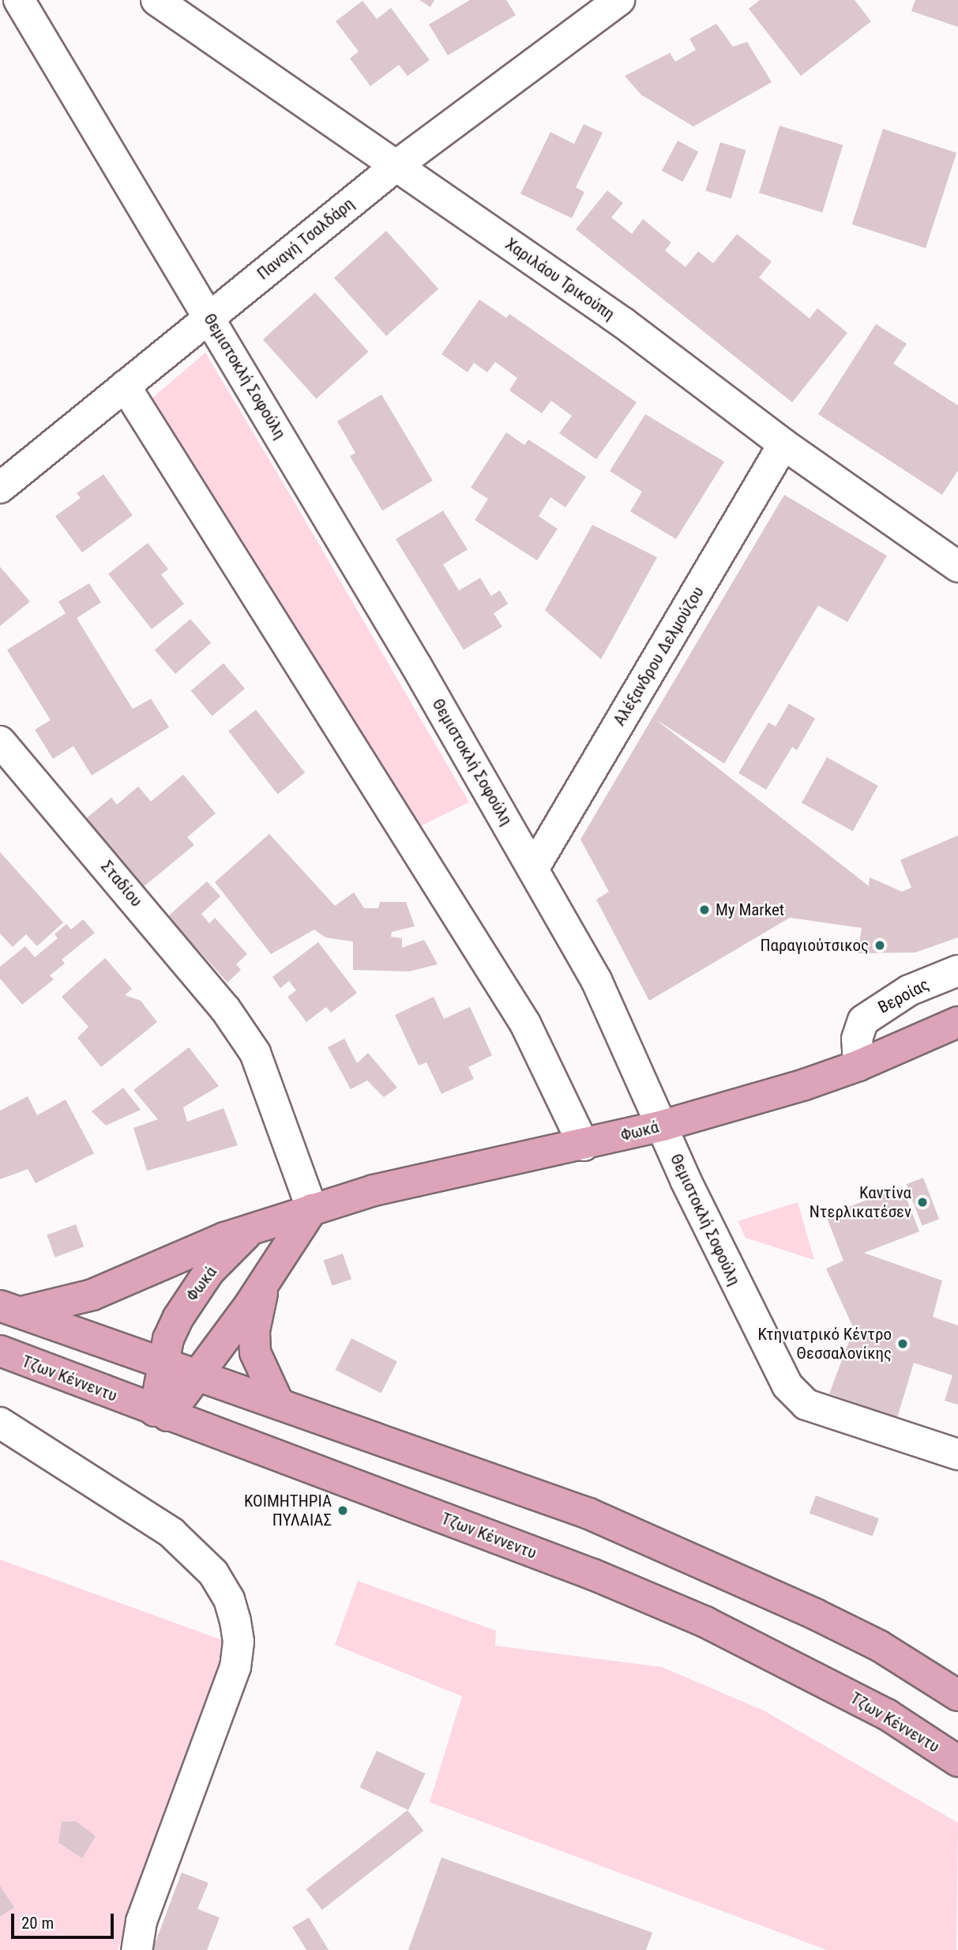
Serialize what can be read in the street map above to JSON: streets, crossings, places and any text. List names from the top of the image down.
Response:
{
  "streets": {
    "main road": ["Φωκά", "Τζων Κέννεντυ"],
    "street": [
      "Παναγή Τσαλδάρη",
      "Χαριλάου Τρικούπη",
      "Θεμιστοκλή Σοφούλη",
      "Αλέξανδρου Δελμούζου",
      "Σταδίου",
      "Βεροίας"
    ]
  },
  "crossings": [
    ["Παναγή Τσαλδάρη", "Χαριλάου Τρικούπη"],
    ["Παναγή Τσαλδάρη", "Θεμιστοκλή Σοφούλη"],
    ["Χαριλάου Τρικούπη", "Αλέξανδρου Δελμούζου"],
    ["Θεμιστοκλή Σοφούλη", "Αλέξανδρου Δελμούζου"],
    ["Θεμιστοκλή Σοφούλη", "Φωκά"],
    ["Σταδίου", "Φωκά"],
    ["Βεροίας", "Φωκά"],
    ["Φωκά", "Τζων Κέννεντυ"]
  ],
  "places": [
    "My Market",
    "Παραγιούτσικος",
    "Καντίνα Ντερλικατέσεν",
    "Κτηνιατρικό Κέντρο Θεσσαλονίκης",
    "ΚΟΙΜΗΤΗΡΙΑ ΠΥΛΑΙΑΣ"
  ],
  "scale_bar": "20 m"
}
